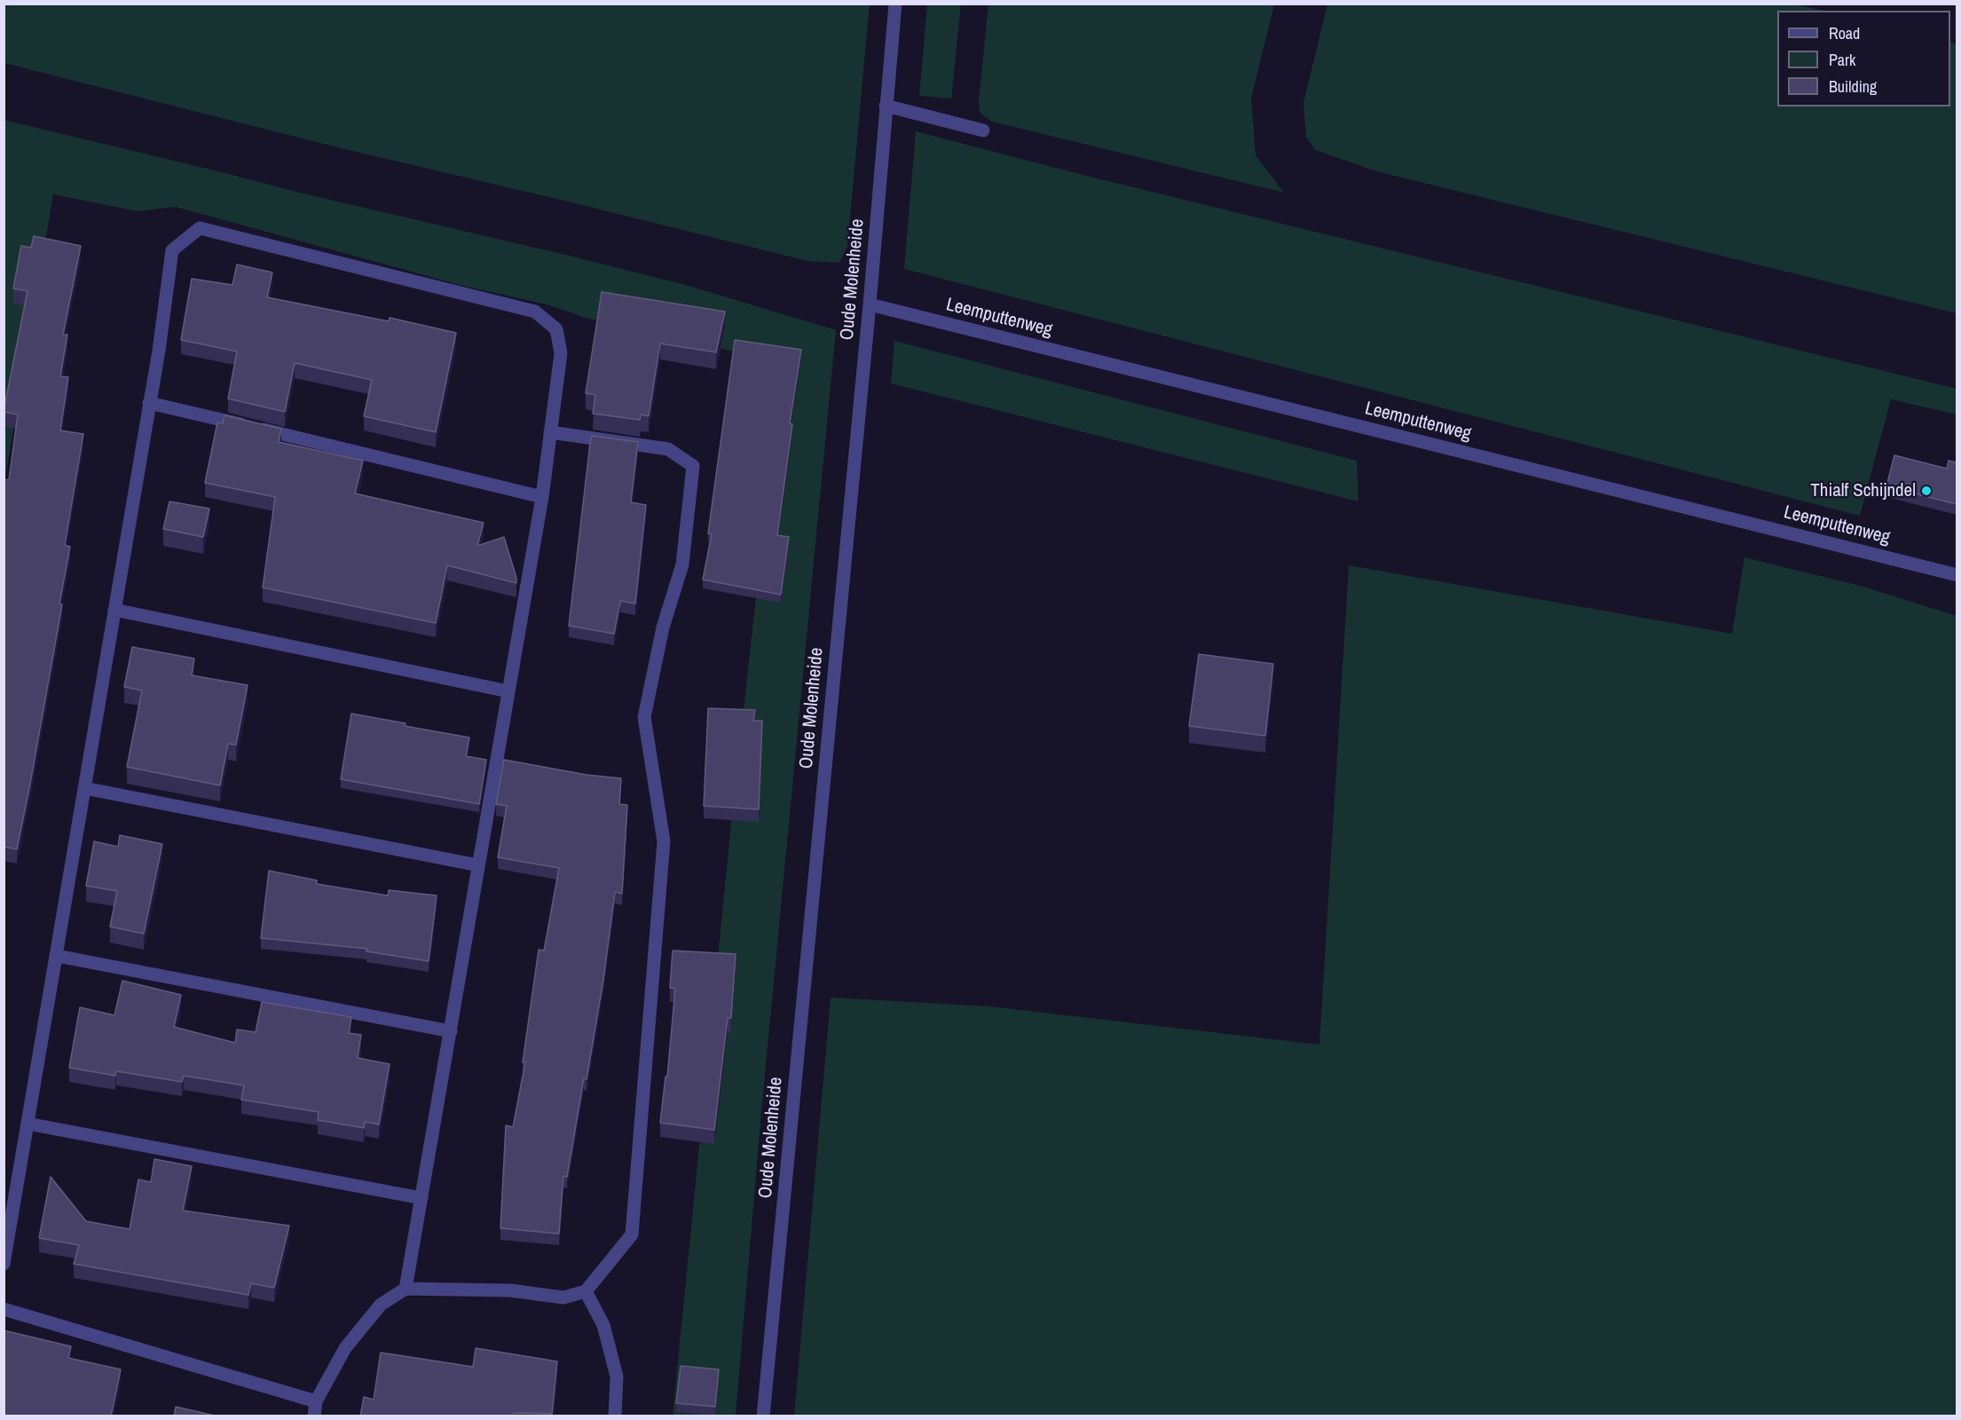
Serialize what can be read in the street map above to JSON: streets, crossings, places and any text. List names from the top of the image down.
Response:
{
  "streets": {
    "street": ["Oude Molenheide", "Leemputtenweg"]
  },
  "crossings": [
    ["Oude Molenheide", "Leemputtenweg"]
  ],
  "places": ["Thialf Schijndel"],
  "legend": ["Road", "Park", "Building"]
}
